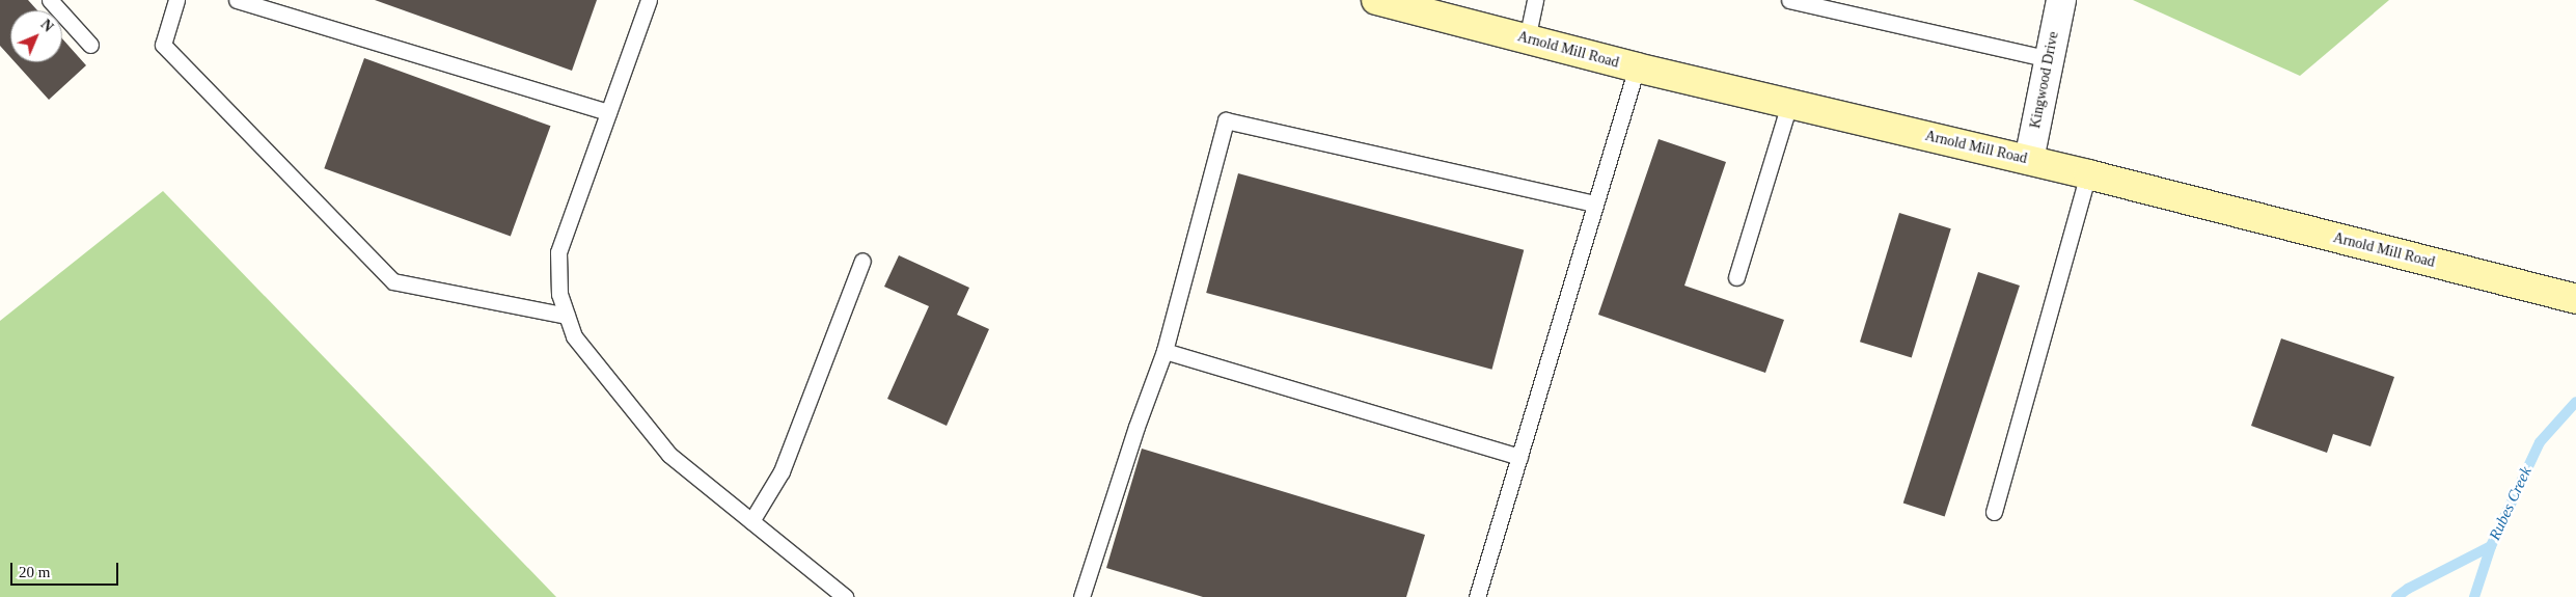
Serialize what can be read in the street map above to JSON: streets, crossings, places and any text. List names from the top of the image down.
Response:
{
  "streets": {
    "main road": ["Arnold Mill Road"],
    "street": ["Kingwood Drive"]
  },
  "crossings": [
    ["Arnold Mill Road", "Kingwood Drive"]
  ],
  "water": ["Rubes Creek"],
  "scale_bar": "20 m",
  "north": "top right"
}
